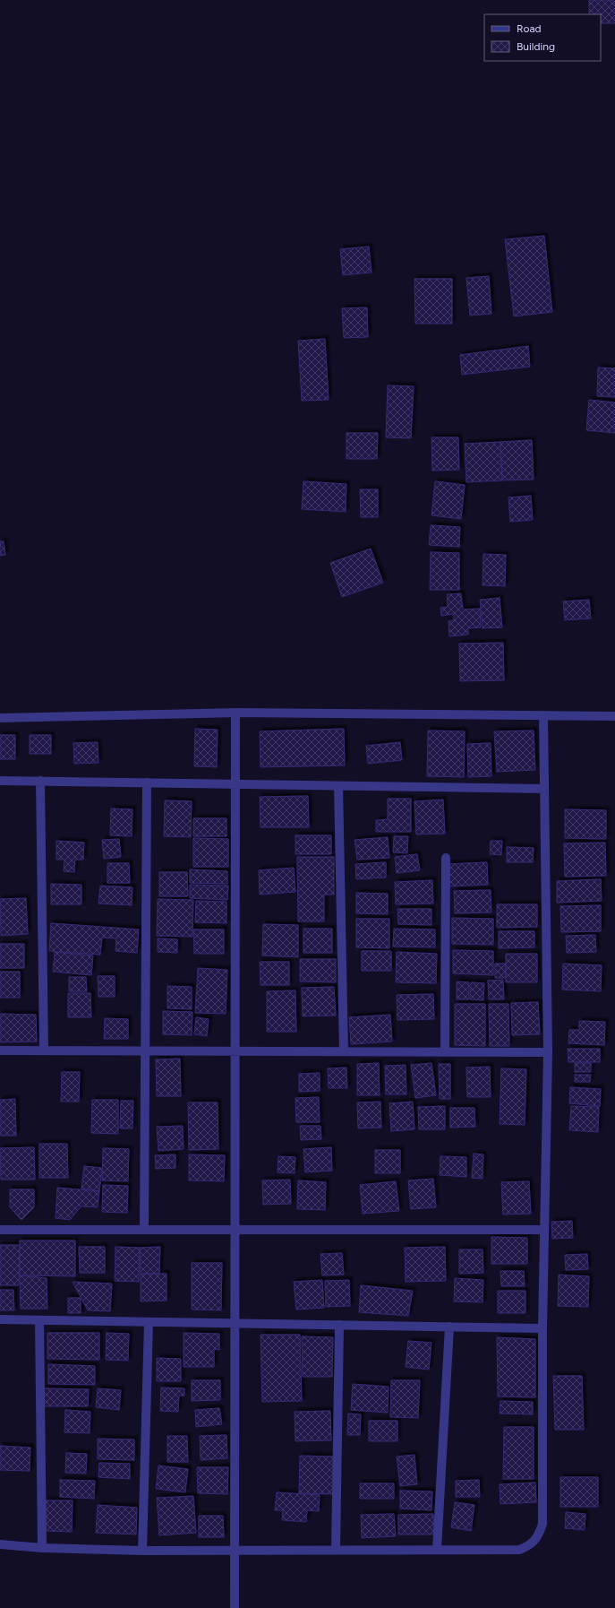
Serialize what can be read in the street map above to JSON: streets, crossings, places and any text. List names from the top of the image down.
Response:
{
  "legend": ["Road", "Building"]
}
